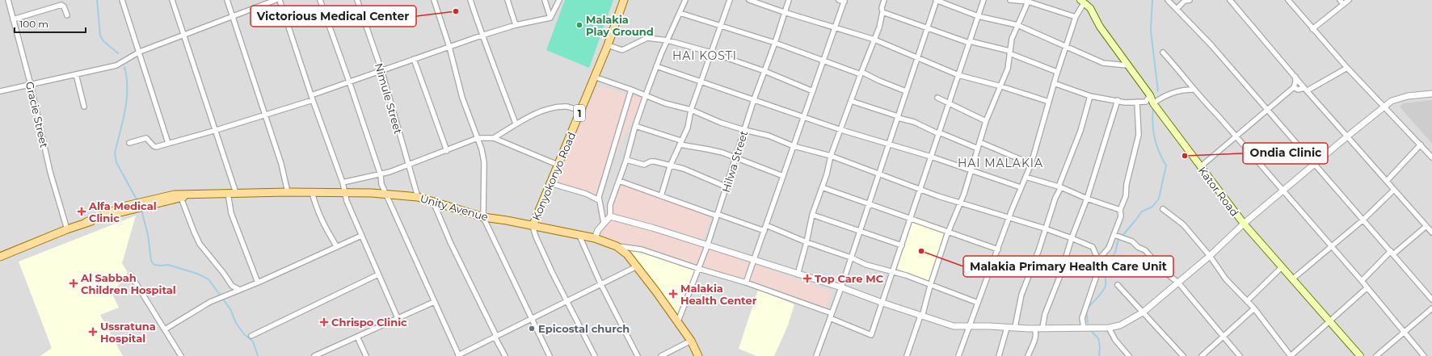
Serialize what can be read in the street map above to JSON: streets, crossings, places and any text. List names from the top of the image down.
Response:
{
  "streets": {
    "main road": [
      "1",
      "Konyokonyo Road",
      "Kator Road",
      "Unity Avenue"
    ],
    "street": ["Nimule Street", "Gracie Street", "Hilwa Street"]
  },
  "crossings": [
    ["Nimule Street", "Unity Avenue"],
    ["Hilwa Street", "Unity Avenue"],
    ["Konyokonyo Road", "Unity Avenue"]
  ],
  "districts": ["HAI KOSTI", "HAI MALAKIA"],
  "places": {
    "other": [
      "Victorious Medical Center",
      "Malakia Play Ground",
      "Ondia Clinic",
      "Malakia Primary Health Care Unit",
      "Epicostal church"
    ],
    "health": [
      "Alfa Medical Clinic",
      "Top Care MC",
      "Al Sabbah Children Hospital",
      "Malakia Health Center",
      "Chrispo Clinic",
      "Ussratuna Hospital"
    ]
  },
  "scale_bar": "100 m"
}
